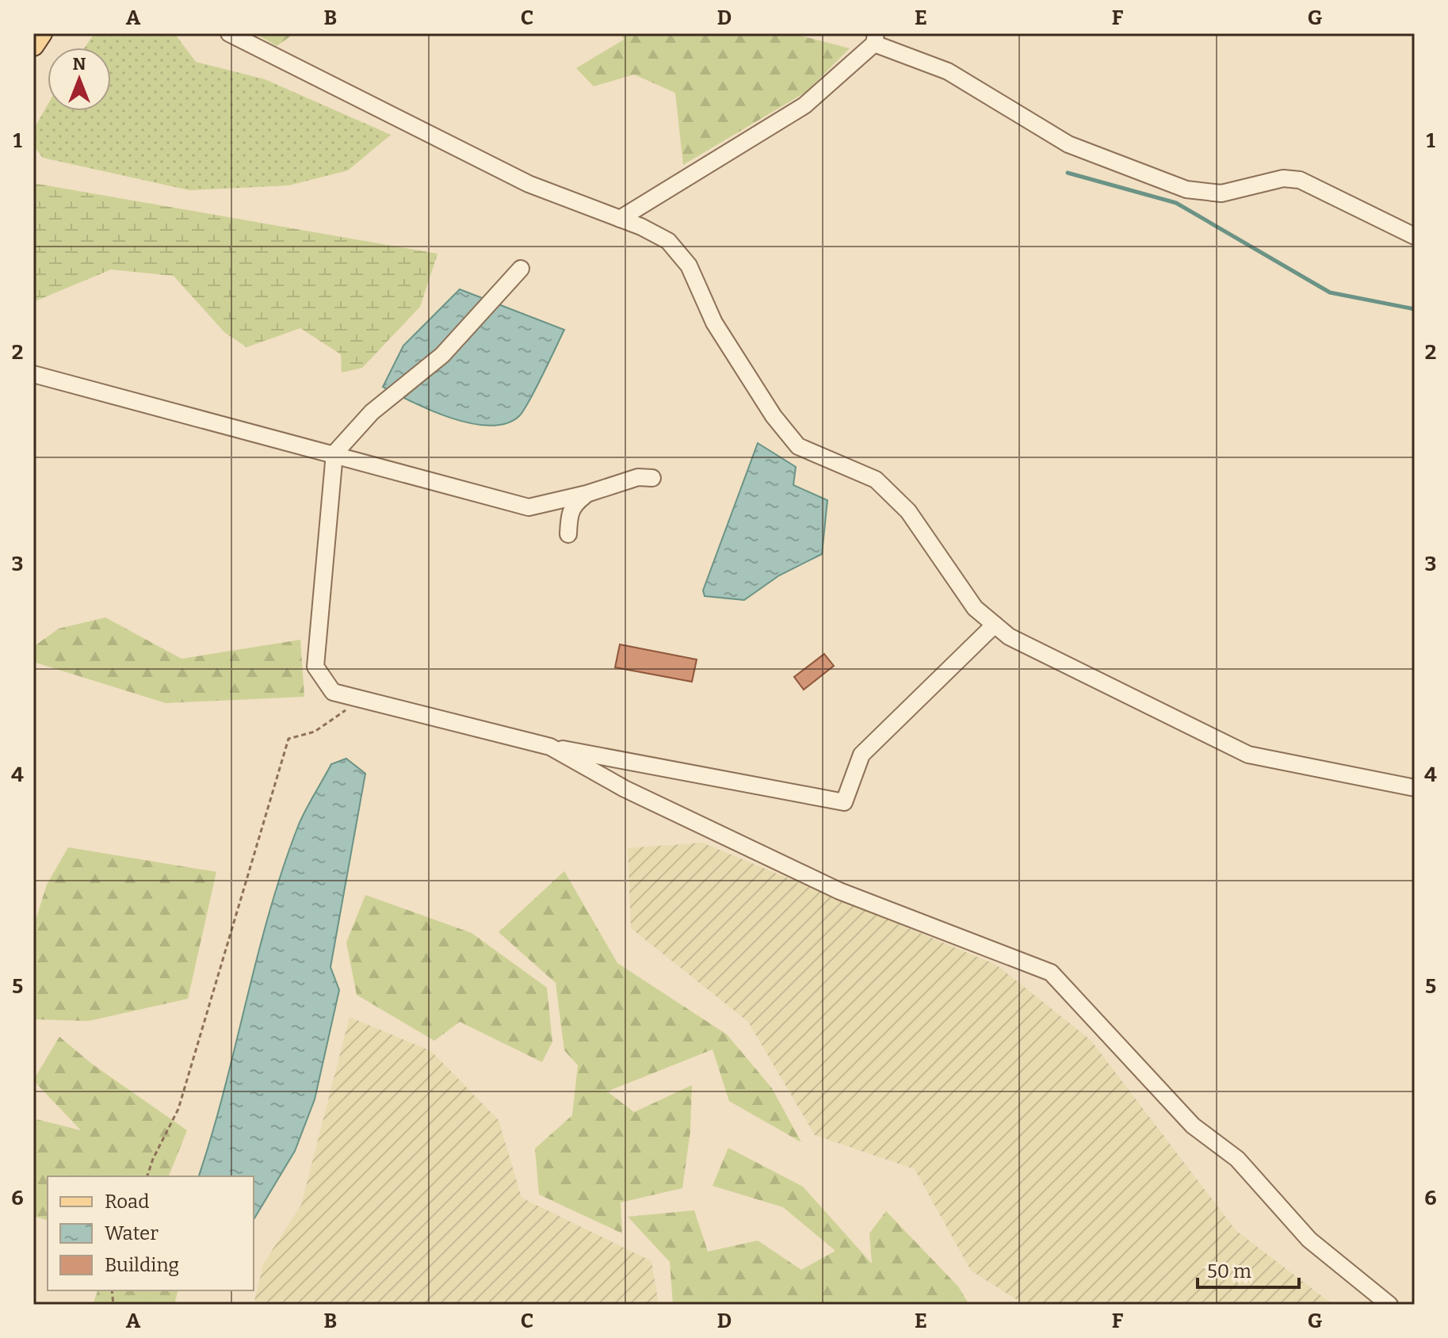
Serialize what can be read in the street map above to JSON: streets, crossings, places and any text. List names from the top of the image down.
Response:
{
  "legend": ["Road", "Water", "Building"],
  "scale_bar": "50 m",
  "north": "top",
  "grid": {
    "columns": [
      "A",
      "B",
      "C",
      "D",
      "E",
      "F",
      "G"
    ],
    "rows": [
      "1",
      "2",
      "3",
      "4",
      "5",
      "6"
    ]
  }
}
